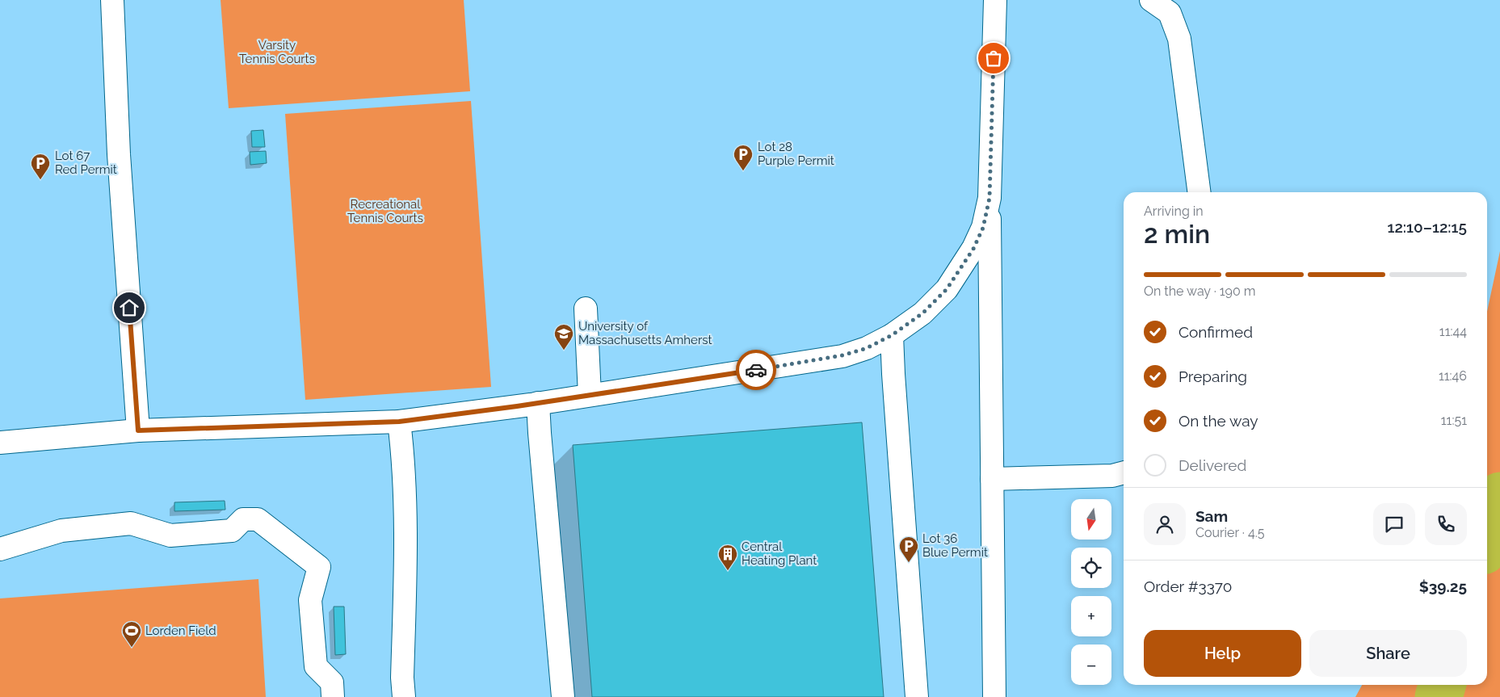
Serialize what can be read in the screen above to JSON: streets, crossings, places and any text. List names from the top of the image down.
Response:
{
  "parks": ["Varsity Tennis Courts", "Recreational Tennis Courts"],
  "places": {
    "parking": ["Lot 28 Purple Permit", "Lot 67 Red Permit", "Lot 36 Blue Permit"],
    "school or university": ["University of Massachusetts Amherst"],
    "building": ["Central Heating Plant"],
    "sports": ["Lorden Field"]
  },
  "north": "bottom",
  "page": {
    "heading": ["2 min", "Arriving in", "12:10–12:15"],
    "panel": [
      "Sam",
      "Courier · 4.5",
      "Order #3370",
      "$39.25"
    ],
    "bar": "On the way · 190 m",
    "list": [
      ["Confirmed", "11:44"],
      ["Preparing", "11:46"],
      ["On the way", "11:51"],
      "Delivered"
    ],
    "map_buttons": ["+", "−"],
    "buttons": ["Help", "Share"]
  }
}
